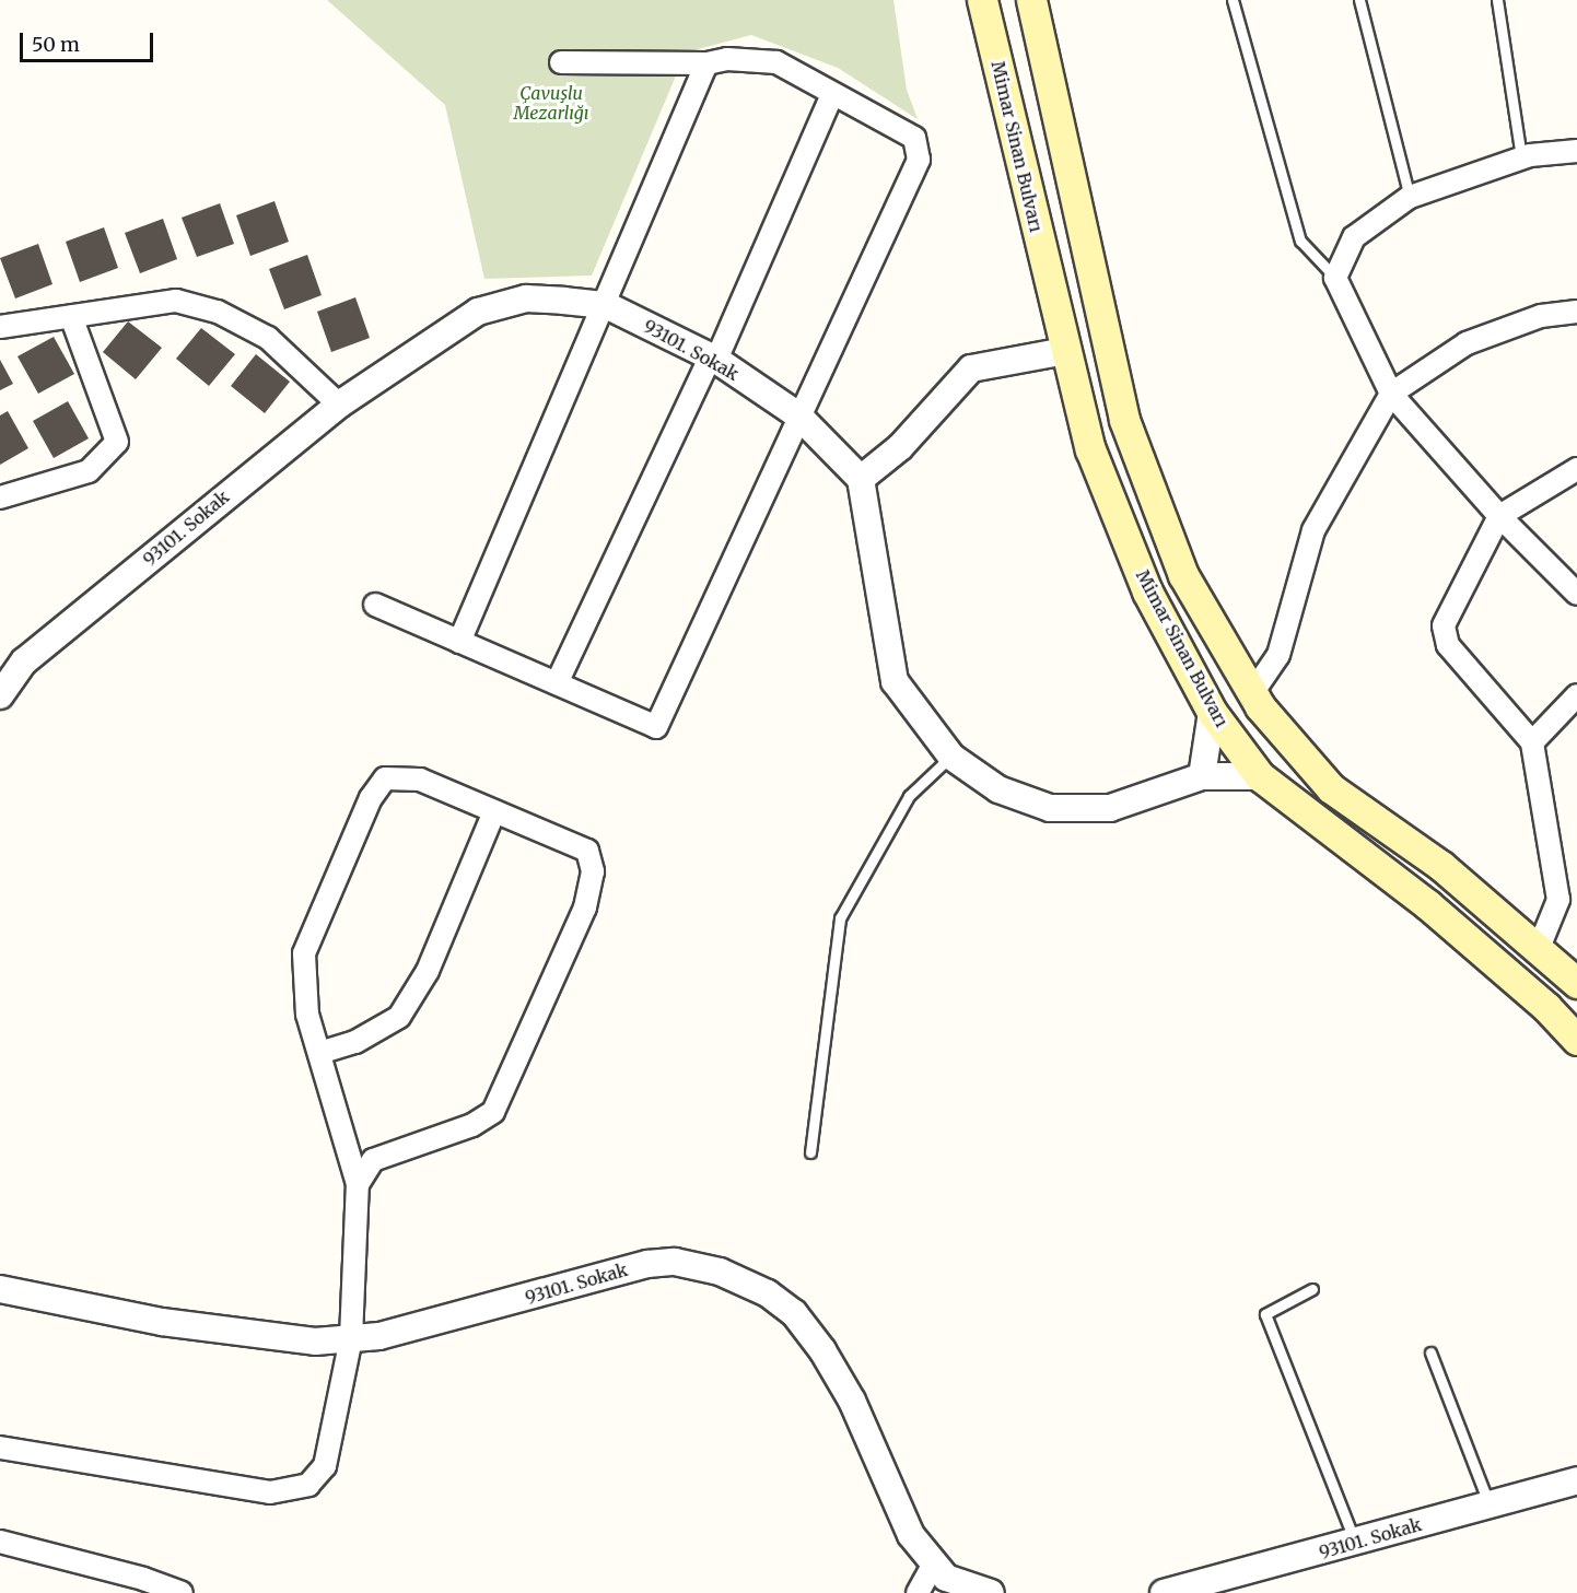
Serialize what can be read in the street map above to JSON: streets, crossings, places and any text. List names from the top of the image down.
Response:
{
  "streets": {
    "main road": ["Mimar Sinan Bulvarı"],
    "street": ["93101. Sokak"]
  },
  "parks": ["Çavuşlu Mezarlığı"],
  "scale_bar": "50 m"
}
